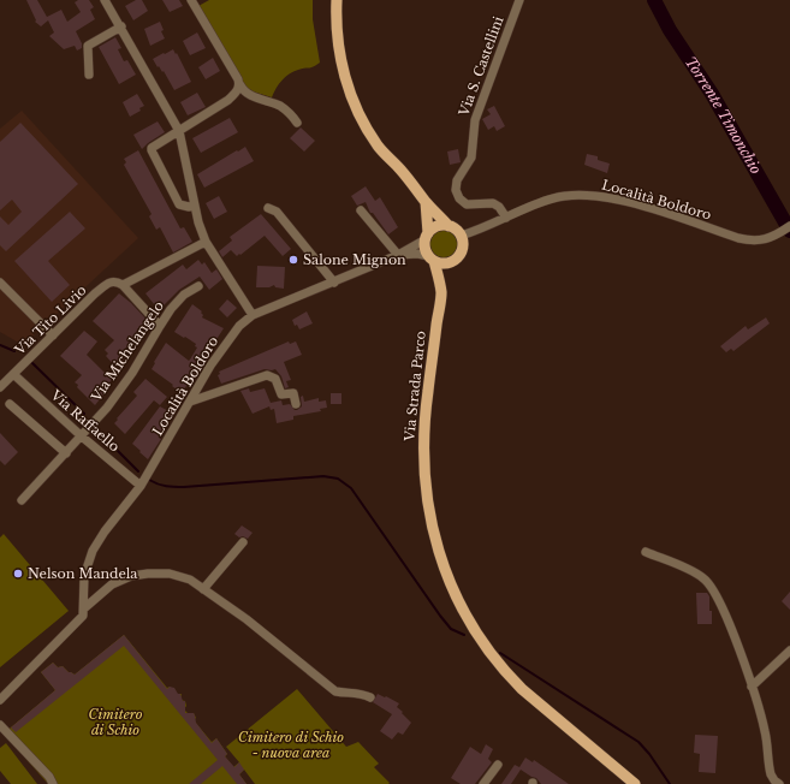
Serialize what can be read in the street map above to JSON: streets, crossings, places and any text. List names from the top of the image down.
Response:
{
  "streets": {
    "main road": ["Via Strada Parco"],
    "street": [
      "Via S. Castellini",
      "Località Boldoro",
      "Via Tito Livio",
      "Via Michelangelo",
      "Via Raffaello"
    ]
  },
  "crossings": [
    ["Via S. Castellini", "Località Boldoro"],
    ["Località Boldoro", "Via Strada Parco"],
    ["Località Boldoro", "Via Raffaello"],
    ["Via Tito Livio", "Via Raffaello"],
    ["Via Michelangelo", "Via Raffaello"]
  ],
  "water": ["Torrente Timonchio"],
  "parks": ["Cimitero di Schio", "Cimitero di Schio - nuova area"],
  "places": ["Salone Mignon", "Nelson Mandela"]
}
